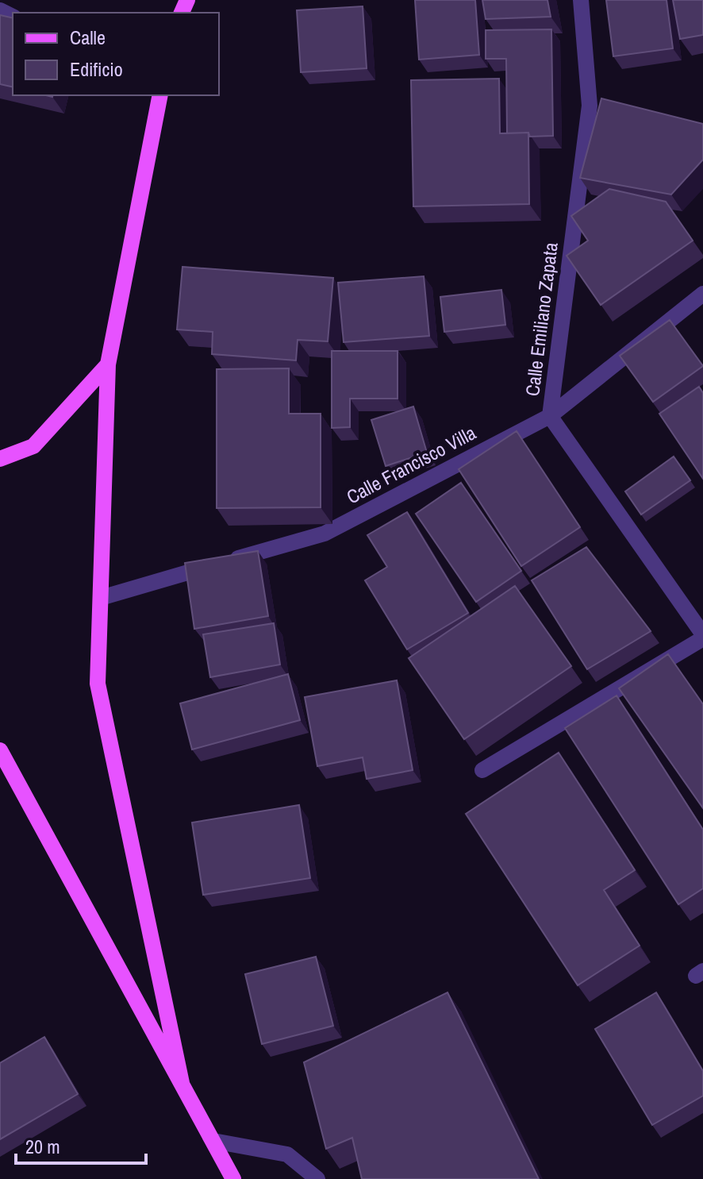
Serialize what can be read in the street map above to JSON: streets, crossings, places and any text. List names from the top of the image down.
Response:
{
  "streets": {
    "street": ["Calle Emiliano Zapata", "Calle Francisco Villa"]
  },
  "crossings": [
    ["Calle Emiliano Zapata", "Calle Francisco Villa"]
  ],
  "legend": ["Calle", "Edificio"],
  "scale_bar": "20 m"
}
